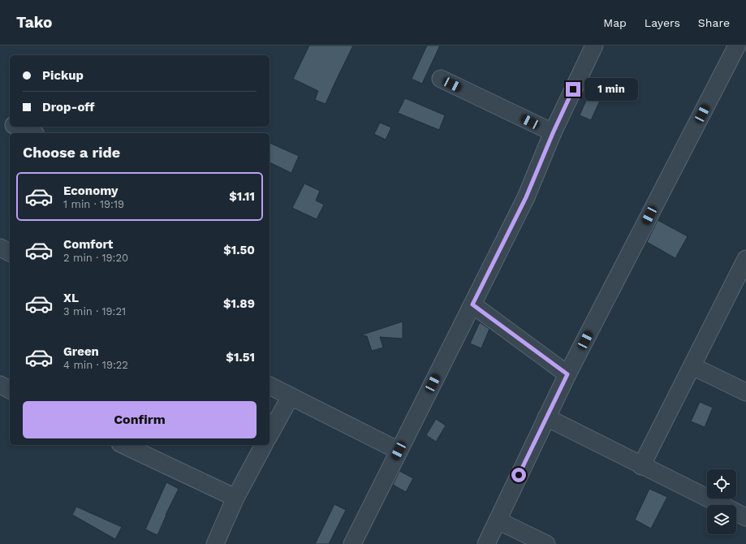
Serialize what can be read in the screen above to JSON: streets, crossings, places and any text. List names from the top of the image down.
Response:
{
  "page": {
    "header": "Tako",
    "nav": ["Map", "Layers", "Share"],
    "banner": ["Pickup", "Drop-off"],
    "bubble": "1 min",
    "heading": "Choose a ride",
    "list": [
      {
        "name": "Economy",
        "note": "1 min · 19:19",
        "value": "$1.11"
      },
      {
        "name": "Comfort",
        "note": "2 min · 19:20",
        "value": "$1.50"
      },
      {
        "name": "XL",
        "note": "3 min · 19:21",
        "value": "$1.89"
      },
      {
        "name": "Green",
        "note": "4 min · 19:22",
        "value": "$1.51"
      }
    ],
    "buttons": "Confirm"
  }
}
